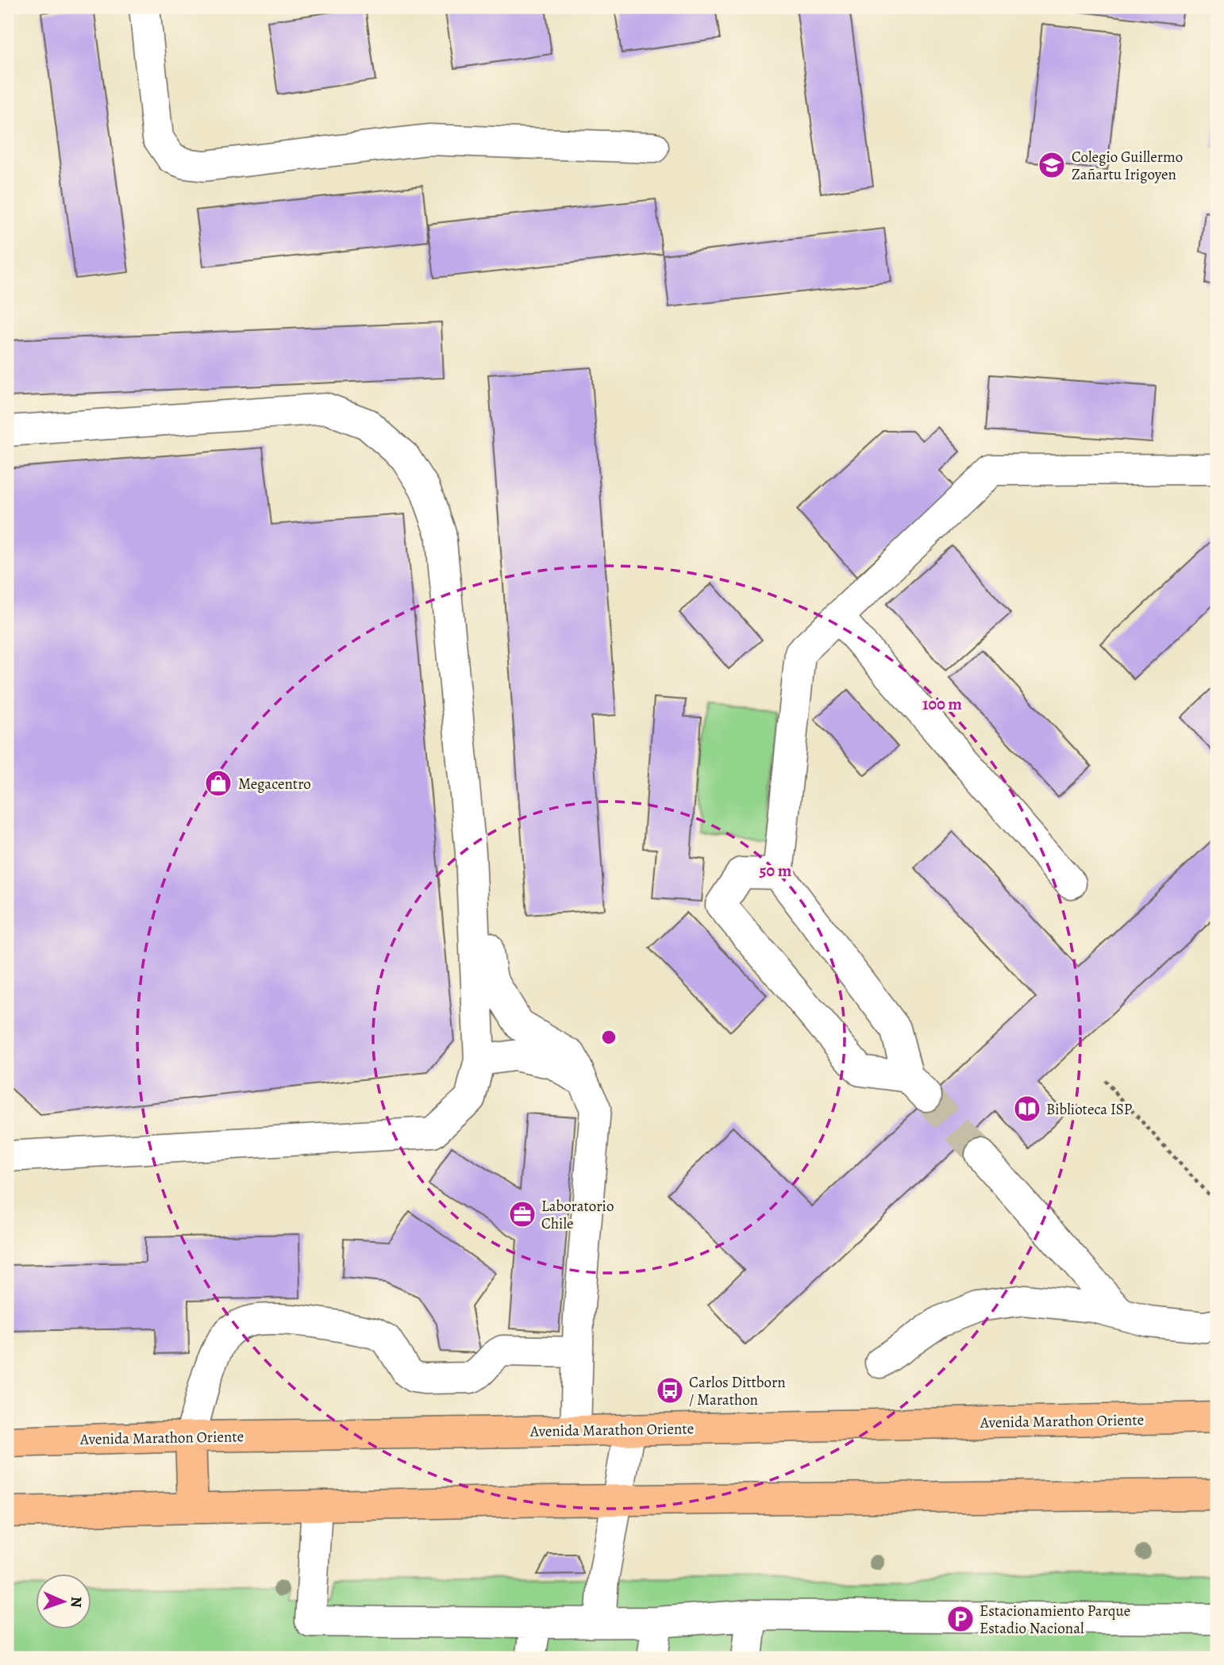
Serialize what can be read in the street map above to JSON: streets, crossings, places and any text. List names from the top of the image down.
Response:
{
  "streets": {
    "main road": ["Avenida Marathon Oriente"]
  },
  "places": {
    "school or university": ["Colegio Guillermo Zañartu Irigoyen"],
    "shop": ["Megacentro"],
    "library": ["Biblioteca ISP"],
    "office": ["Laboratorio Chile"],
    "bus stop": ["Carlos Dittborn / Marathon"],
    "parking": ["Estacionamiento Parque Estadio Nacional"]
  },
  "north": "right",
  "rings": ["100 m", "50 m"]
}
